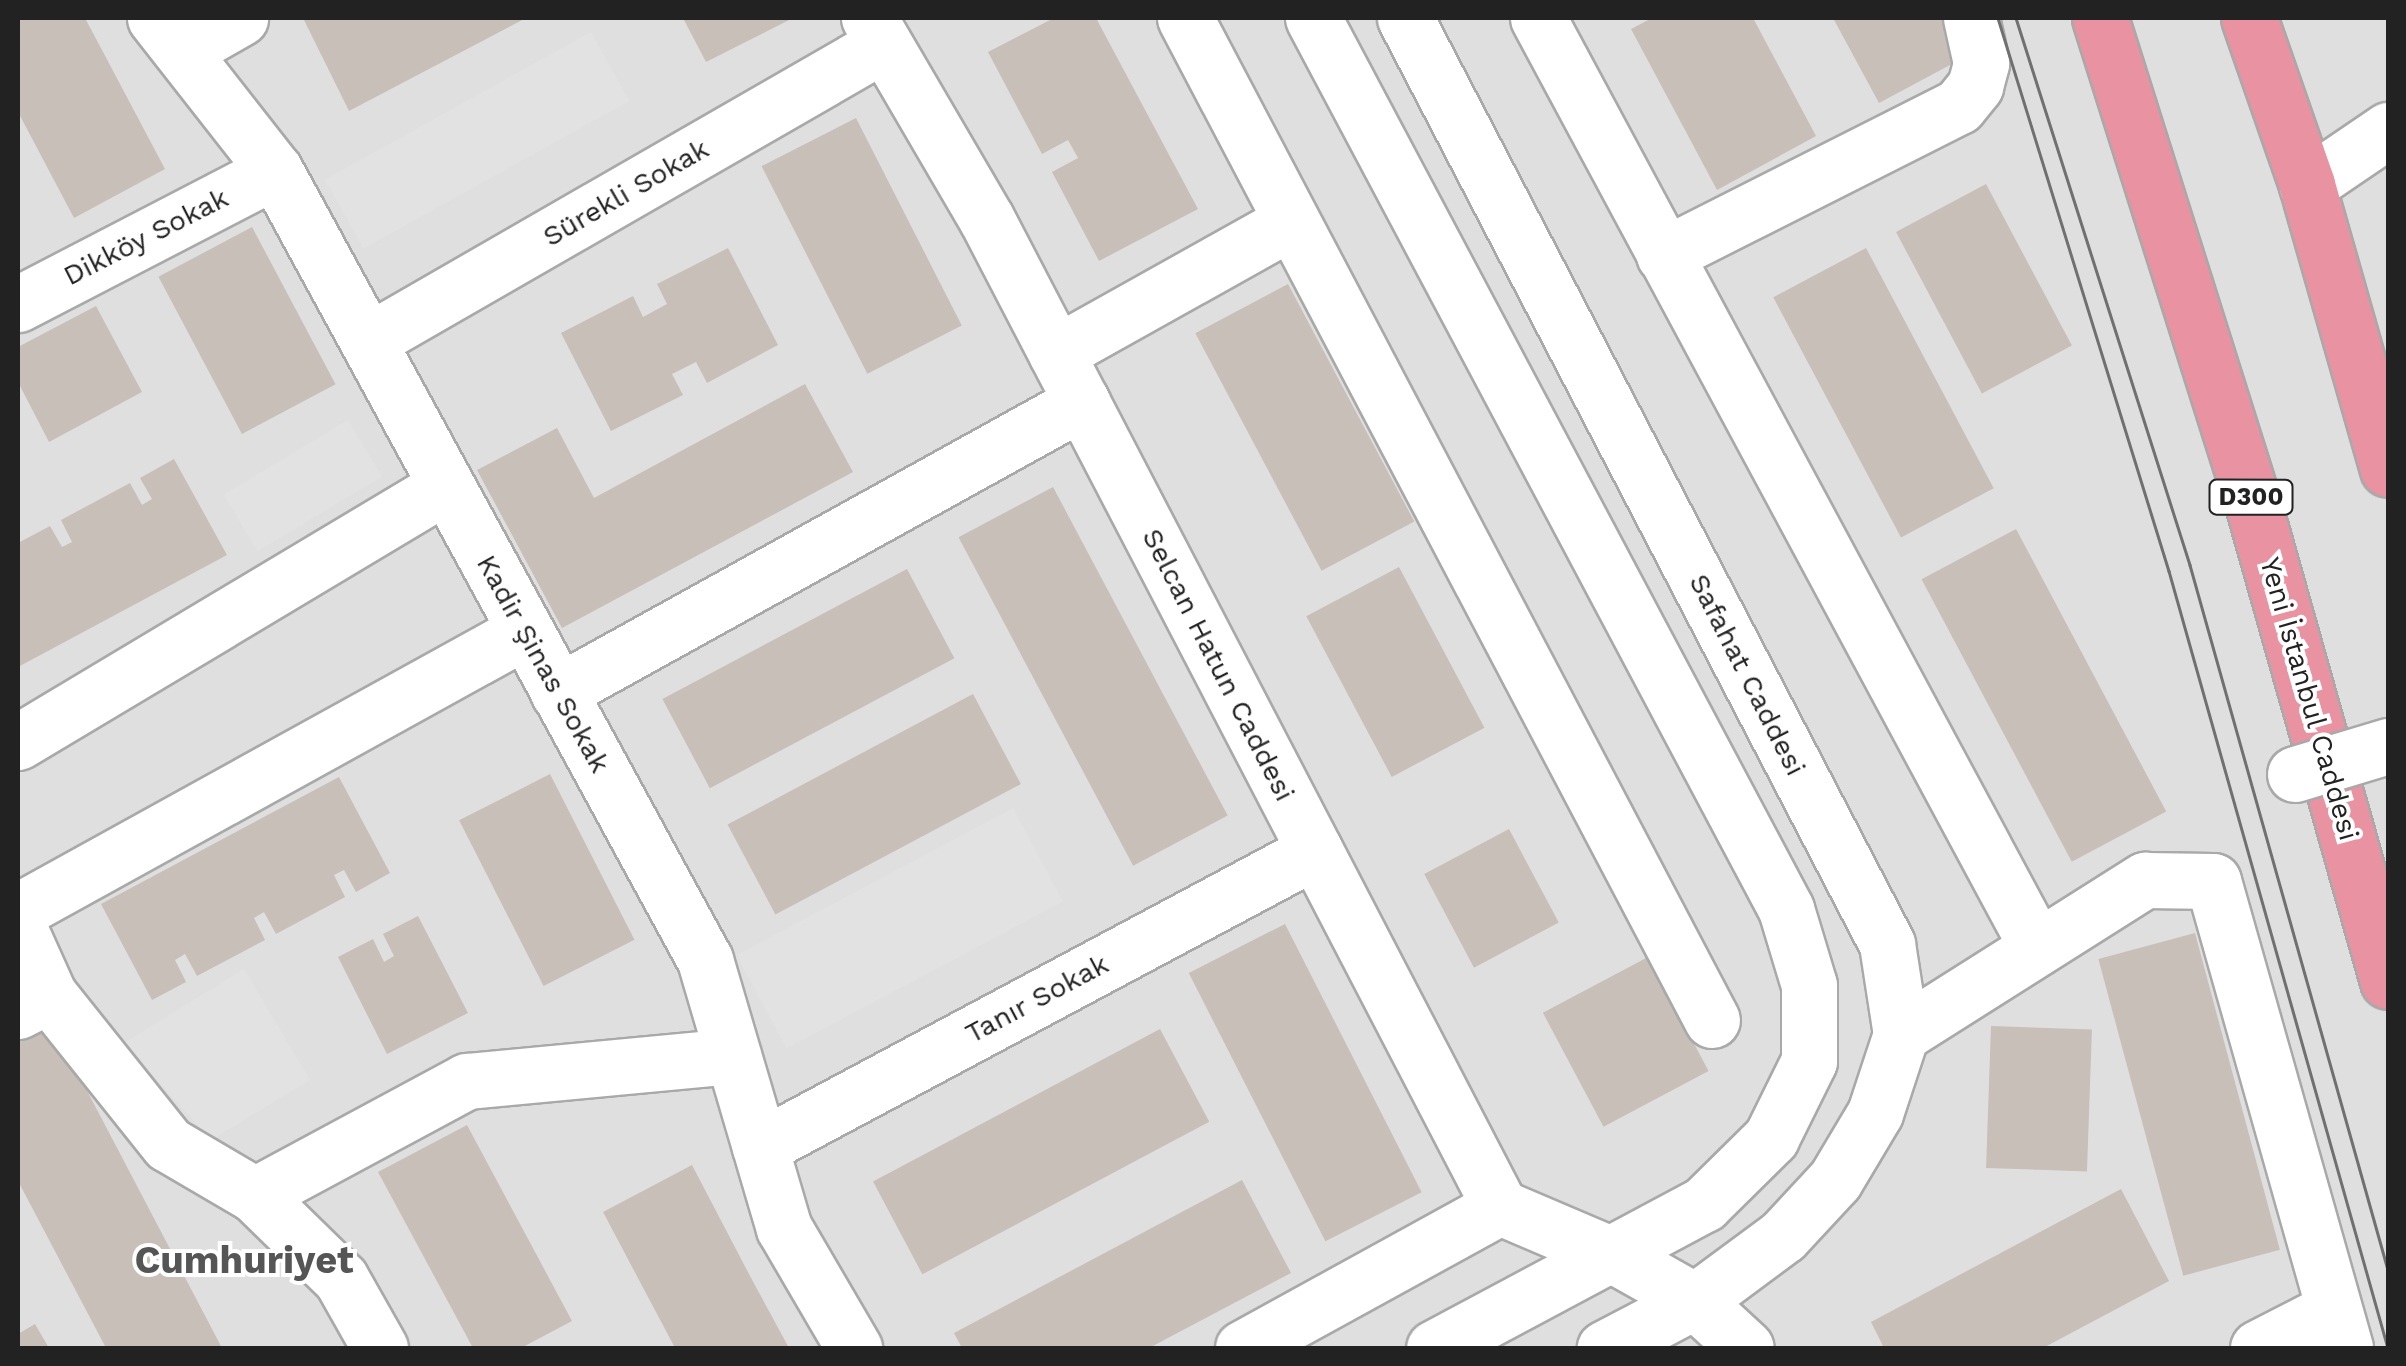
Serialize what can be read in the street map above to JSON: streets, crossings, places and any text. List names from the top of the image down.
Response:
{
  "streets": {
    "highway": ["D300", "Yeni İstanbul Caddesi"],
    "street": [
      "Sürekli Sokak",
      "Dikköy Sokak",
      "Kadir Şinas Sokak",
      "Selcan Hatun Caddesi",
      "Safahat Caddesi",
      "Tanır Sokak"
    ]
  },
  "crossings": [
    ["Sürekli Sokak", "Kadir Şinas Sokak"],
    ["Sürekli Sokak", "Selcan Hatun Caddesi"],
    ["Dikköy Sokak", "Kadir Şinas Sokak"],
    ["Kadir Şinas Sokak", "Tanır Sokak"],
    ["Selcan Hatun Caddesi", "Tanır Sokak"]
  ],
  "districts": ["Cumhuriyet"]
}
